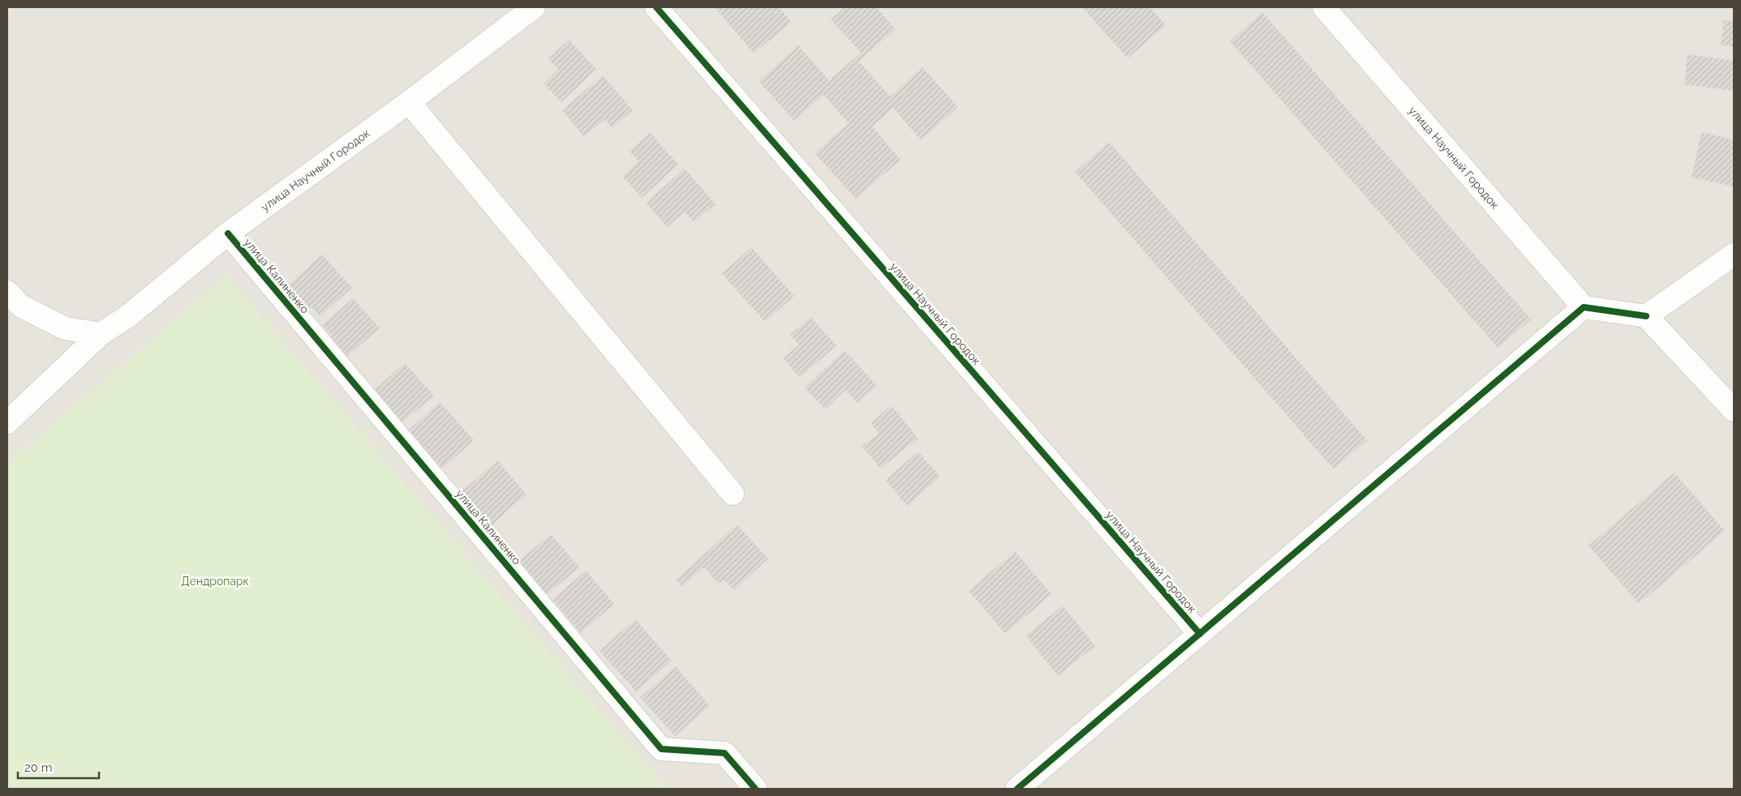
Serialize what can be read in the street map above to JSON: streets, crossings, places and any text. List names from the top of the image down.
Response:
{
  "streets": {
    "street": ["улица Научный Городок", "улица Калиненко"]
  },
  "crossings": [
    ["улица Научный Городок", "улица Калиненко"]
  ],
  "parks": ["Дендропарк"],
  "scale_bar": "20 m"
}
